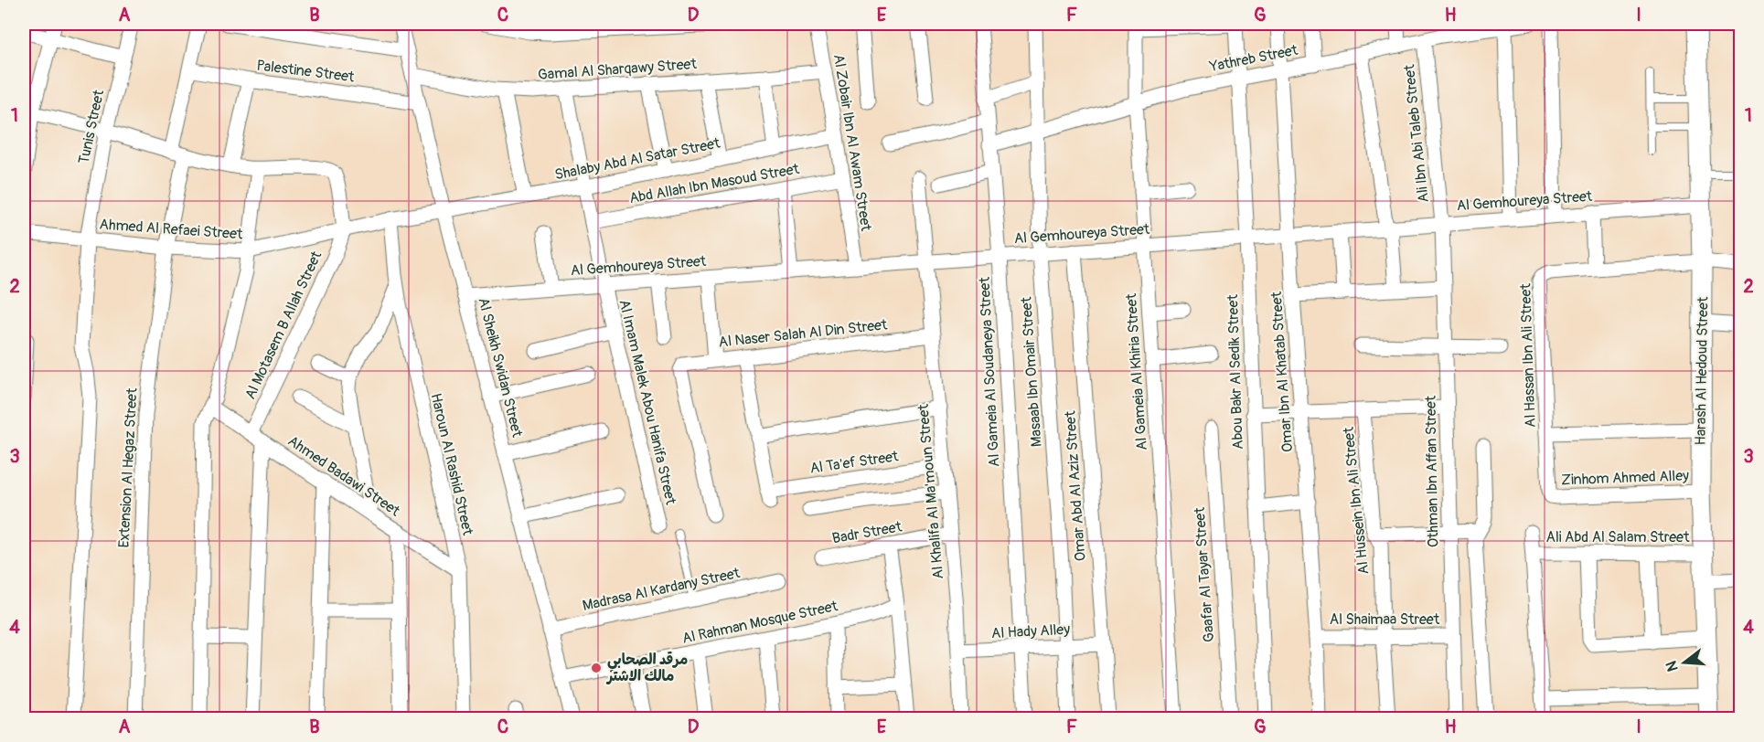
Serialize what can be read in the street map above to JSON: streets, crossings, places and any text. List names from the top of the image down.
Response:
{
  "streets": {
    "street": [
      "Yathreb Street",
      "Gamal Al Sharqawy Street",
      "Palestine Street",
      "Tunis Street",
      "Ali Ibn Abi Taleb Street",
      "Al Zobair Ibn Al Awam Street",
      "Shalaby Abd Al Satar Street",
      "Abd Allah Ibn Masoud Street",
      "Al Gemhoureya Street",
      "Ahmed Al Refaei Street",
      "Al Motasem B Allah Street",
      "Al Naser Salah Al Din Street",
      "Al Hassan Ibn Ali Street",
      "Al Sheikh Swidan Street",
      "Harash Al Hedoud Street",
      "Al Gameia Al Soudaneya Street",
      "Masaab Ibn Omair Street",
      "Al Gameia Al Khiria Street",
      "Abou Bakr Al Sedik Street",
      "Omar Ibn Al Khatab Street",
      "Al Imam Malek Abou Hanifa Street",
      "Al Ta'ef Street",
      "Haroun Al Rashid Street",
      "Extension Al Hegaz Street",
      "Othman Ibn Affan Street",
      "Ahmed Badawi Street",
      "Zinhom Ahmed Alley",
      "Omar Abd Al Aziz Street",
      "Al Khalifa Al Ma'moun Street",
      "Al Hussein Ibn Ali Street",
      "Badr Street",
      "Ali Abd Al Salam Street",
      "Gaafar Al Tayar Street",
      "Madrasa Al Kardany Street",
      "Al Shaimaa Street",
      "Al Rahman Mosque Street",
      "Al Hady Alley"
    ]
  },
  "crossings": [
    ["Yathreb Street", "Ali Ibn Abi Taleb Street"],
    ["Yathreb Street", "Al Gameia Al Soudaneya Street"],
    ["Yathreb Street", "Masaab Ibn Omair Street"],
    ["Yathreb Street", "Al Gameia Al Khiria Street"],
    ["Yathreb Street", "Abou Bakr Al Sedik Street"],
    ["Yathreb Street", "Omar Ibn Al Khatab Street"],
    ["Gamal Al Sharqawy Street", "Al Zobair Ibn Al Awam Street"],
    ["Gamal Al Sharqawy Street", "Al Sheikh Swidan Street"],
    ["Gamal Al Sharqawy Street", "Al Imam Malek Abou Hanifa Street"],
    ["Palestine Street", "Al Sheikh Swidan Street"],
    ["Palestine Street", "Extension Al Hegaz Street"],
    ["Tunis Street", "Ahmed Al Refaei Street"],
    ["Ali Ibn Abi Taleb Street", "Al Gemhoureya Street"],
    ["Ali Ibn Abi Taleb Street", "Othman Ibn Affan Street"],
    ["Al Zobair Ibn Al Awam Street", "Shalaby Abd Al Satar Street"],
    ["Al Zobair Ibn Al Awam Street", "Abd Allah Ibn Masoud Street"],
    ["Al Zobair Ibn Al Awam Street", "Al Gemhoureya Street"],
    ["Shalaby Abd Al Satar Street", "Ahmed Al Refaei Street"],
    ["Shalaby Abd Al Satar Street", "Al Sheikh Swidan Street"],
    ["Shalaby Abd Al Satar Street", "Al Imam Malek Abou Hanifa Street"],
    ["Abd Allah Ibn Masoud Street", "Al Imam Malek Abou Hanifa Street"],
    ["Al Gemhoureya Street", "Al Sheikh Swidan Street"],
    ["Al Gemhoureya Street", "Harash Al Hedoud Street"],
    ["Al Gemhoureya Street", "Al Gameia Al Soudaneya Street"],
    ["Al Gemhoureya Street", "Masaab Ibn Omair Street"],
    ["Al Gemhoureya Street", "Al Gameia Al Khiria Street"],
    ["Al Gemhoureya Street", "Abou Bakr Al Sedik Street"],
    ["Al Gemhoureya Street", "Omar Ibn Al Khatab Street"],
    ["Al Gemhoureya Street", "Al Imam Malek Abou Hanifa Street"],
    ["Al Gemhoureya Street", "Othman Ibn Affan Street"],
    ["Al Gemhoureya Street", "Omar Abd Al Aziz Street"],
    ["Al Gemhoureya Street", "Al Khalifa Al Ma'moun Street"],
    ["Ahmed Al Refaei Street", "Al Motasem B Allah Street"],
    ["Ahmed Al Refaei Street", "Al Sheikh Swidan Street"],
    ["Ahmed Al Refaei Street", "Haroun Al Rashid Street"],
    ["Ahmed Al Refaei Street", "Extension Al Hegaz Street"],
    ["Al Motasem B Allah Street", "Ahmed Badawi Street"],
    ["Al Naser Salah Al Din Street", "Al Khalifa Al Ma'moun Street"],
    ["Al Hassan Ibn Ali Street", "Harash Al Hedoud Street"],
    ["Al Hassan Ibn Ali Street", "Zinhom Ahmed Alley"],
    ["Al Sheikh Swidan Street", "Madrasa Al Kardany Street"],
    ["Al Sheikh Swidan Street", "Al Rahman Mosque Street"],
    ["Harash Al Hedoud Street", "Zinhom Ahmed Alley"],
    ["Harash Al Hedoud Street", "Ali Abd Al Salam Street"],
    ["Al Gameia Al Soudaneya Street", "Al Hady Alley"],
    ["Masaab Ibn Omair Street", "Al Hady Alley"],
    ["Omar Ibn Al Khatab Street", "Al Shaimaa Street"],
    ["Al Ta'ef Street", "Al Khalifa Al Ma'moun Street"],
    ["Haroun Al Rashid Street", "Ahmed Badawi Street"],
    ["Othman Ibn Affan Street", "Al Shaimaa Street"],
    ["Omar Abd Al Aziz Street", "Al Hady Alley"],
    ["Al Khalifa Al Ma'moun Street", "Badr Street"],
    ["Al Khalifa Al Ma'moun Street", "Al Hady Alley"],
    ["Al Hussein Ibn Ali Street", "Al Shaimaa Street"]
  ],
  "places": ["مرقد الصحابي مالك الاشتر"],
  "north": "left",
  "grid": {
    "columns": [
      "A",
      "B",
      "C",
      "D",
      "E",
      "F",
      "G",
      "H",
      "I"
    ],
    "rows": [
      "1",
      "2",
      "3",
      "4"
    ]
  }
}
